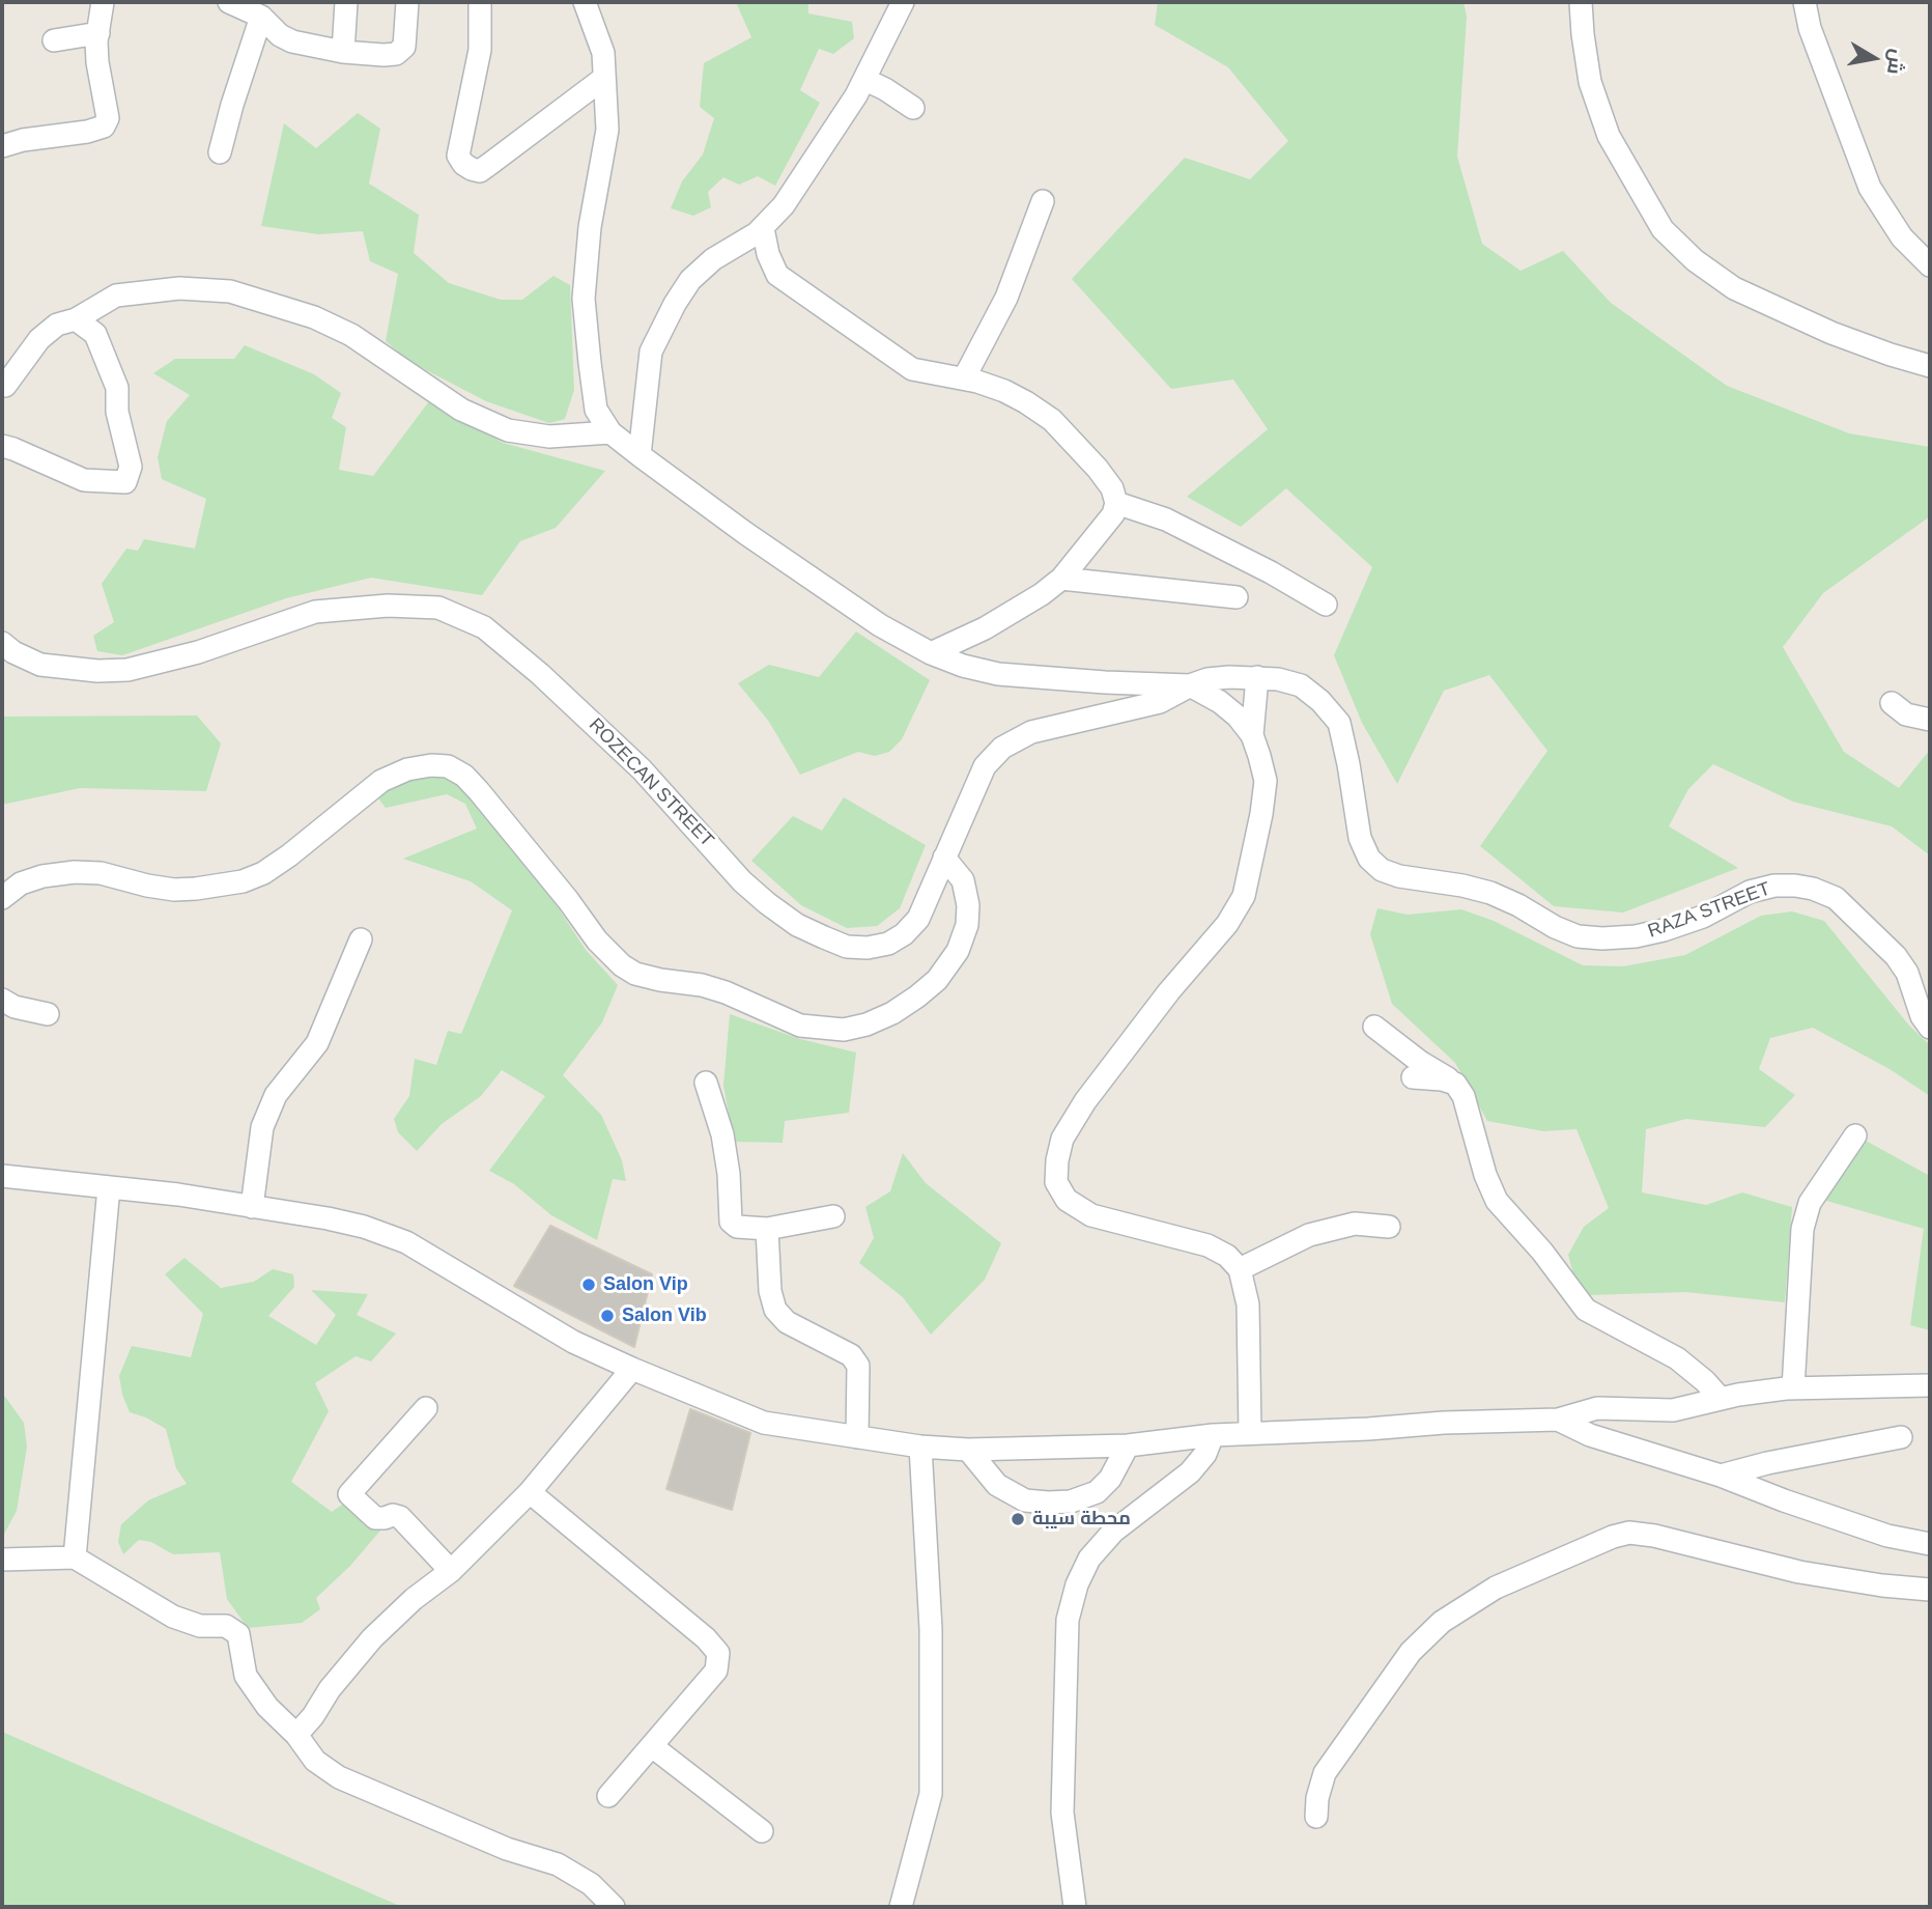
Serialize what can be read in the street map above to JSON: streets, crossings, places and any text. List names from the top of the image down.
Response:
{
  "streets": {
    "street": ["ROZECAN STREET", "RAZA STREET"]
  },
  "crossings": [
    ["ROZECAN STREET", "RAZA STREET"]
  ],
  "places": ["Salon Vip", "Salon Vib", "محطة سيبة"],
  "north": "right"
}
